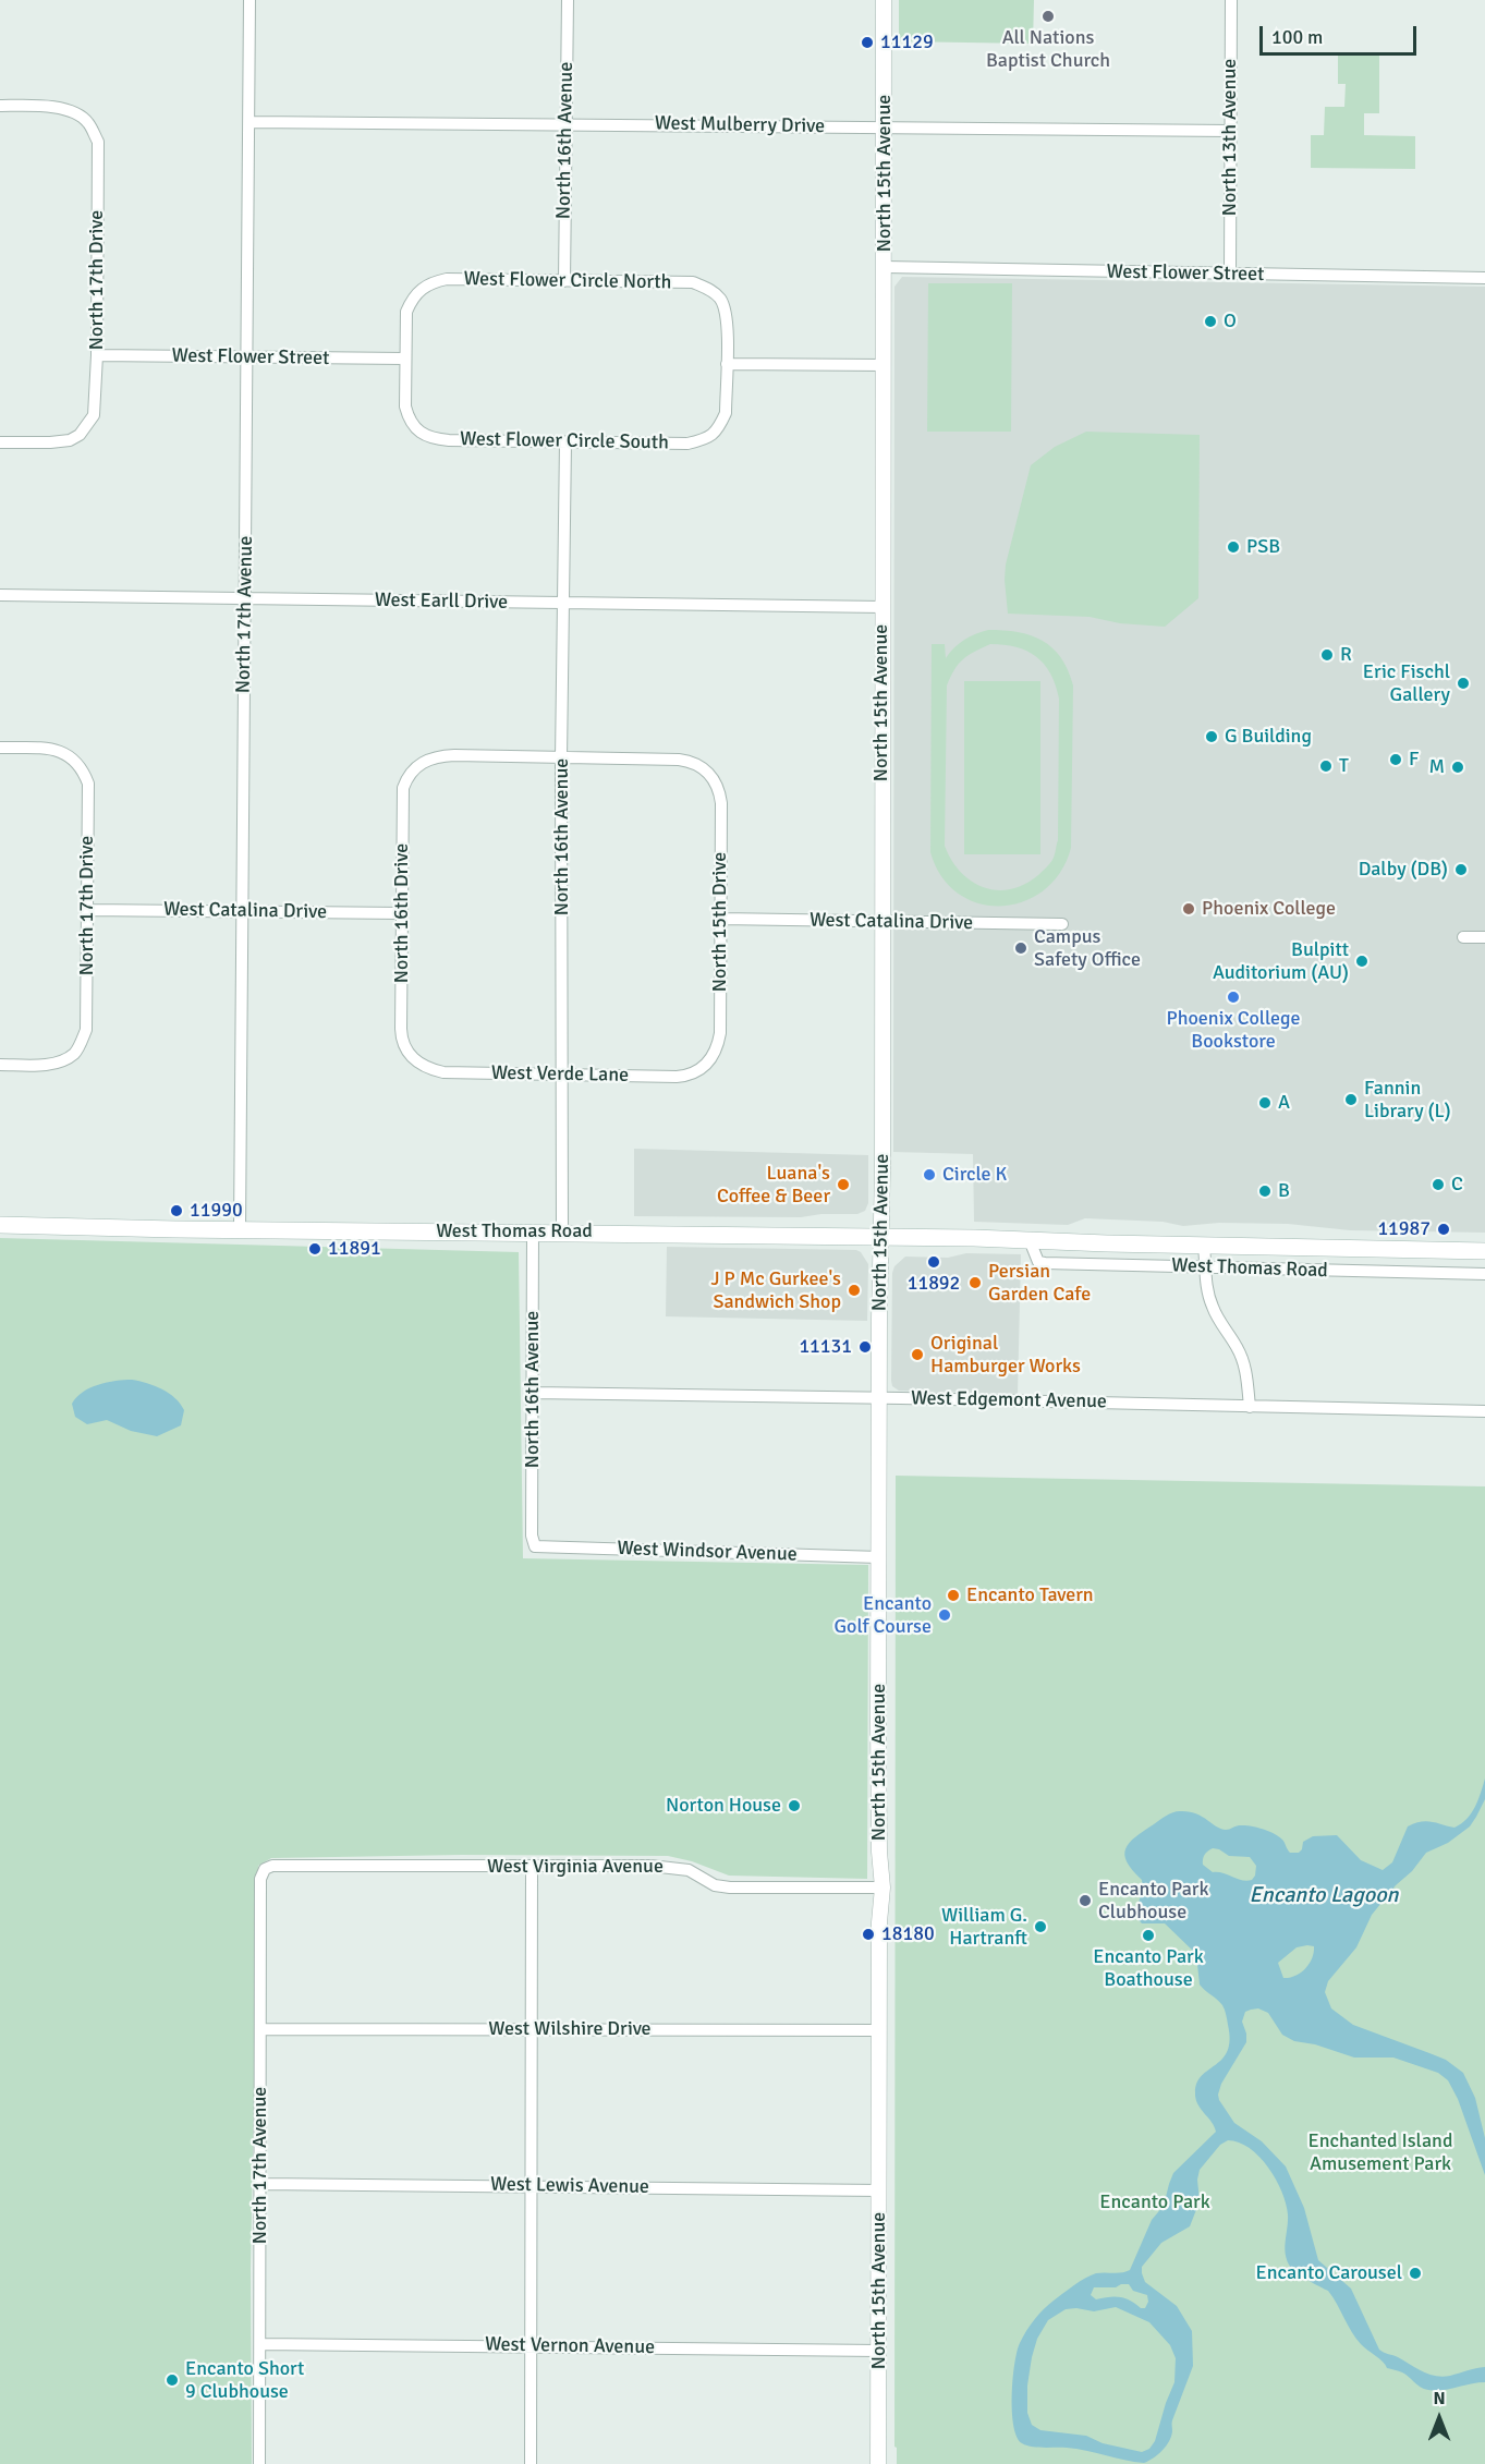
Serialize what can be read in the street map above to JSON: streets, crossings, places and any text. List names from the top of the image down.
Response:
{
  "streets": {
    "main road": ["West Thomas Road"],
    "street": [
      "West Mulberry Drive",
      "North 13th Avenue",
      "North 16th Avenue",
      "North 15th Avenue",
      "West Flower Street",
      "North 17th Drive",
      "West Flower Circle North",
      "West Flower Circle South",
      "West Earll Drive",
      "North 17th Avenue",
      "West Catalina Drive",
      "North 16th Drive",
      "North 15th Drive",
      "West Verde Lane",
      "West Edgemont Avenue",
      "West Windsor Avenue",
      "West Virginia Avenue",
      "West Wilshire Drive",
      "West Lewis Avenue",
      "West Vernon Avenue"
    ]
  },
  "crossings": [
    ["West Mulberry Drive", "North 13th Avenue"],
    ["West Mulberry Drive", "North 16th Avenue"],
    ["West Mulberry Drive", "North 15th Avenue"],
    ["West Mulberry Drive", "North 17th Avenue"],
    ["North 13th Avenue", "West Flower Street"],
    ["North 16th Avenue", "West Flower Circle North"],
    ["North 16th Avenue", "West Flower Circle South"],
    ["North 16th Avenue", "West Earll Drive"],
    ["North 16th Avenue", "North 16th Drive"],
    ["North 16th Avenue", "North 15th Drive"],
    ["North 16th Avenue", "West Verde Lane"],
    ["North 16th Avenue", "West Thomas Road"],
    ["North 16th Avenue", "West Edgemont Avenue"],
    ["North 16th Avenue", "West Windsor Avenue"],
    ["North 15th Avenue", "West Flower Street"],
    ["North 15th Avenue", "West Earll Drive"],
    ["North 15th Avenue", "West Catalina Drive"],
    ["North 15th Avenue", "West Thomas Road"],
    ["North 15th Avenue", "West Edgemont Avenue"],
    ["North 15th Avenue", "West Windsor Avenue"],
    ["North 15th Avenue", "West Virginia Avenue"],
    ["North 15th Avenue", "West Wilshire Drive"],
    ["North 15th Avenue", "West Lewis Avenue"],
    ["North 15th Avenue", "West Vernon Avenue"],
    ["West Flower Street", "North 17th Drive"],
    ["West Flower Street", "West Flower Circle North"],
    ["West Flower Street", "West Flower Circle South"],
    ["West Flower Street", "North 17th Avenue"],
    ["North 17th Drive", "West Catalina Drive"],
    ["West Flower Circle North", "West Flower Circle South"],
    ["West Earll Drive", "North 17th Avenue"],
    ["North 17th Avenue", "West Catalina Drive"],
    ["North 17th Avenue", "West Thomas Road"],
    ["North 17th Avenue", "West Virginia Avenue"],
    ["North 17th Avenue", "West Wilshire Drive"],
    ["North 17th Avenue", "West Lewis Avenue"],
    ["North 17th Avenue", "West Vernon Avenue"],
    ["West Catalina Drive", "North 16th Drive"],
    ["West Catalina Drive", "North 15th Drive"],
    ["North 16th Drive", "North 15th Drive"],
    ["North 16th Drive", "West Verde Lane"],
    ["North 15th Drive", "West Verde Lane"]
  ],
  "water": ["Encanto Lagoon"],
  "parks": ["Enchanted Island Amusement Park", "Encanto Park"],
  "places": [
    "All Nations Baptist Church",
    "11129",
    "O",
    "PSB",
    "R",
    "Eric Fischl Gallery",
    "G Building",
    "F",
    "T",
    "M",
    "Dalby (DB)",
    "Phoenix College",
    "Campus Safety Office",
    "Bulpitt Auditorium (AU)",
    "Phoenix College Bookstore",
    "Fannin Library (L)",
    "A",
    "Circle K",
    "Luana's Coffee & Beer",
    "C",
    "B",
    "11990",
    "11987",
    "11891",
    "11892",
    "Persian Garden Cafe",
    "J P Mc Gurkee's Sandwich Shop",
    "11131",
    "Original Hamburger Works",
    "Encanto Tavern",
    "Encanto Golf Course",
    "Norton House",
    "Encanto Park Clubhouse",
    "William G. Hartranft",
    "18180",
    "Encanto Park Boathouse",
    "Encanto Carousel",
    "Encanto Short 9 Clubhouse"
  ],
  "scale_bar": "100 m",
  "north": "top"
}
